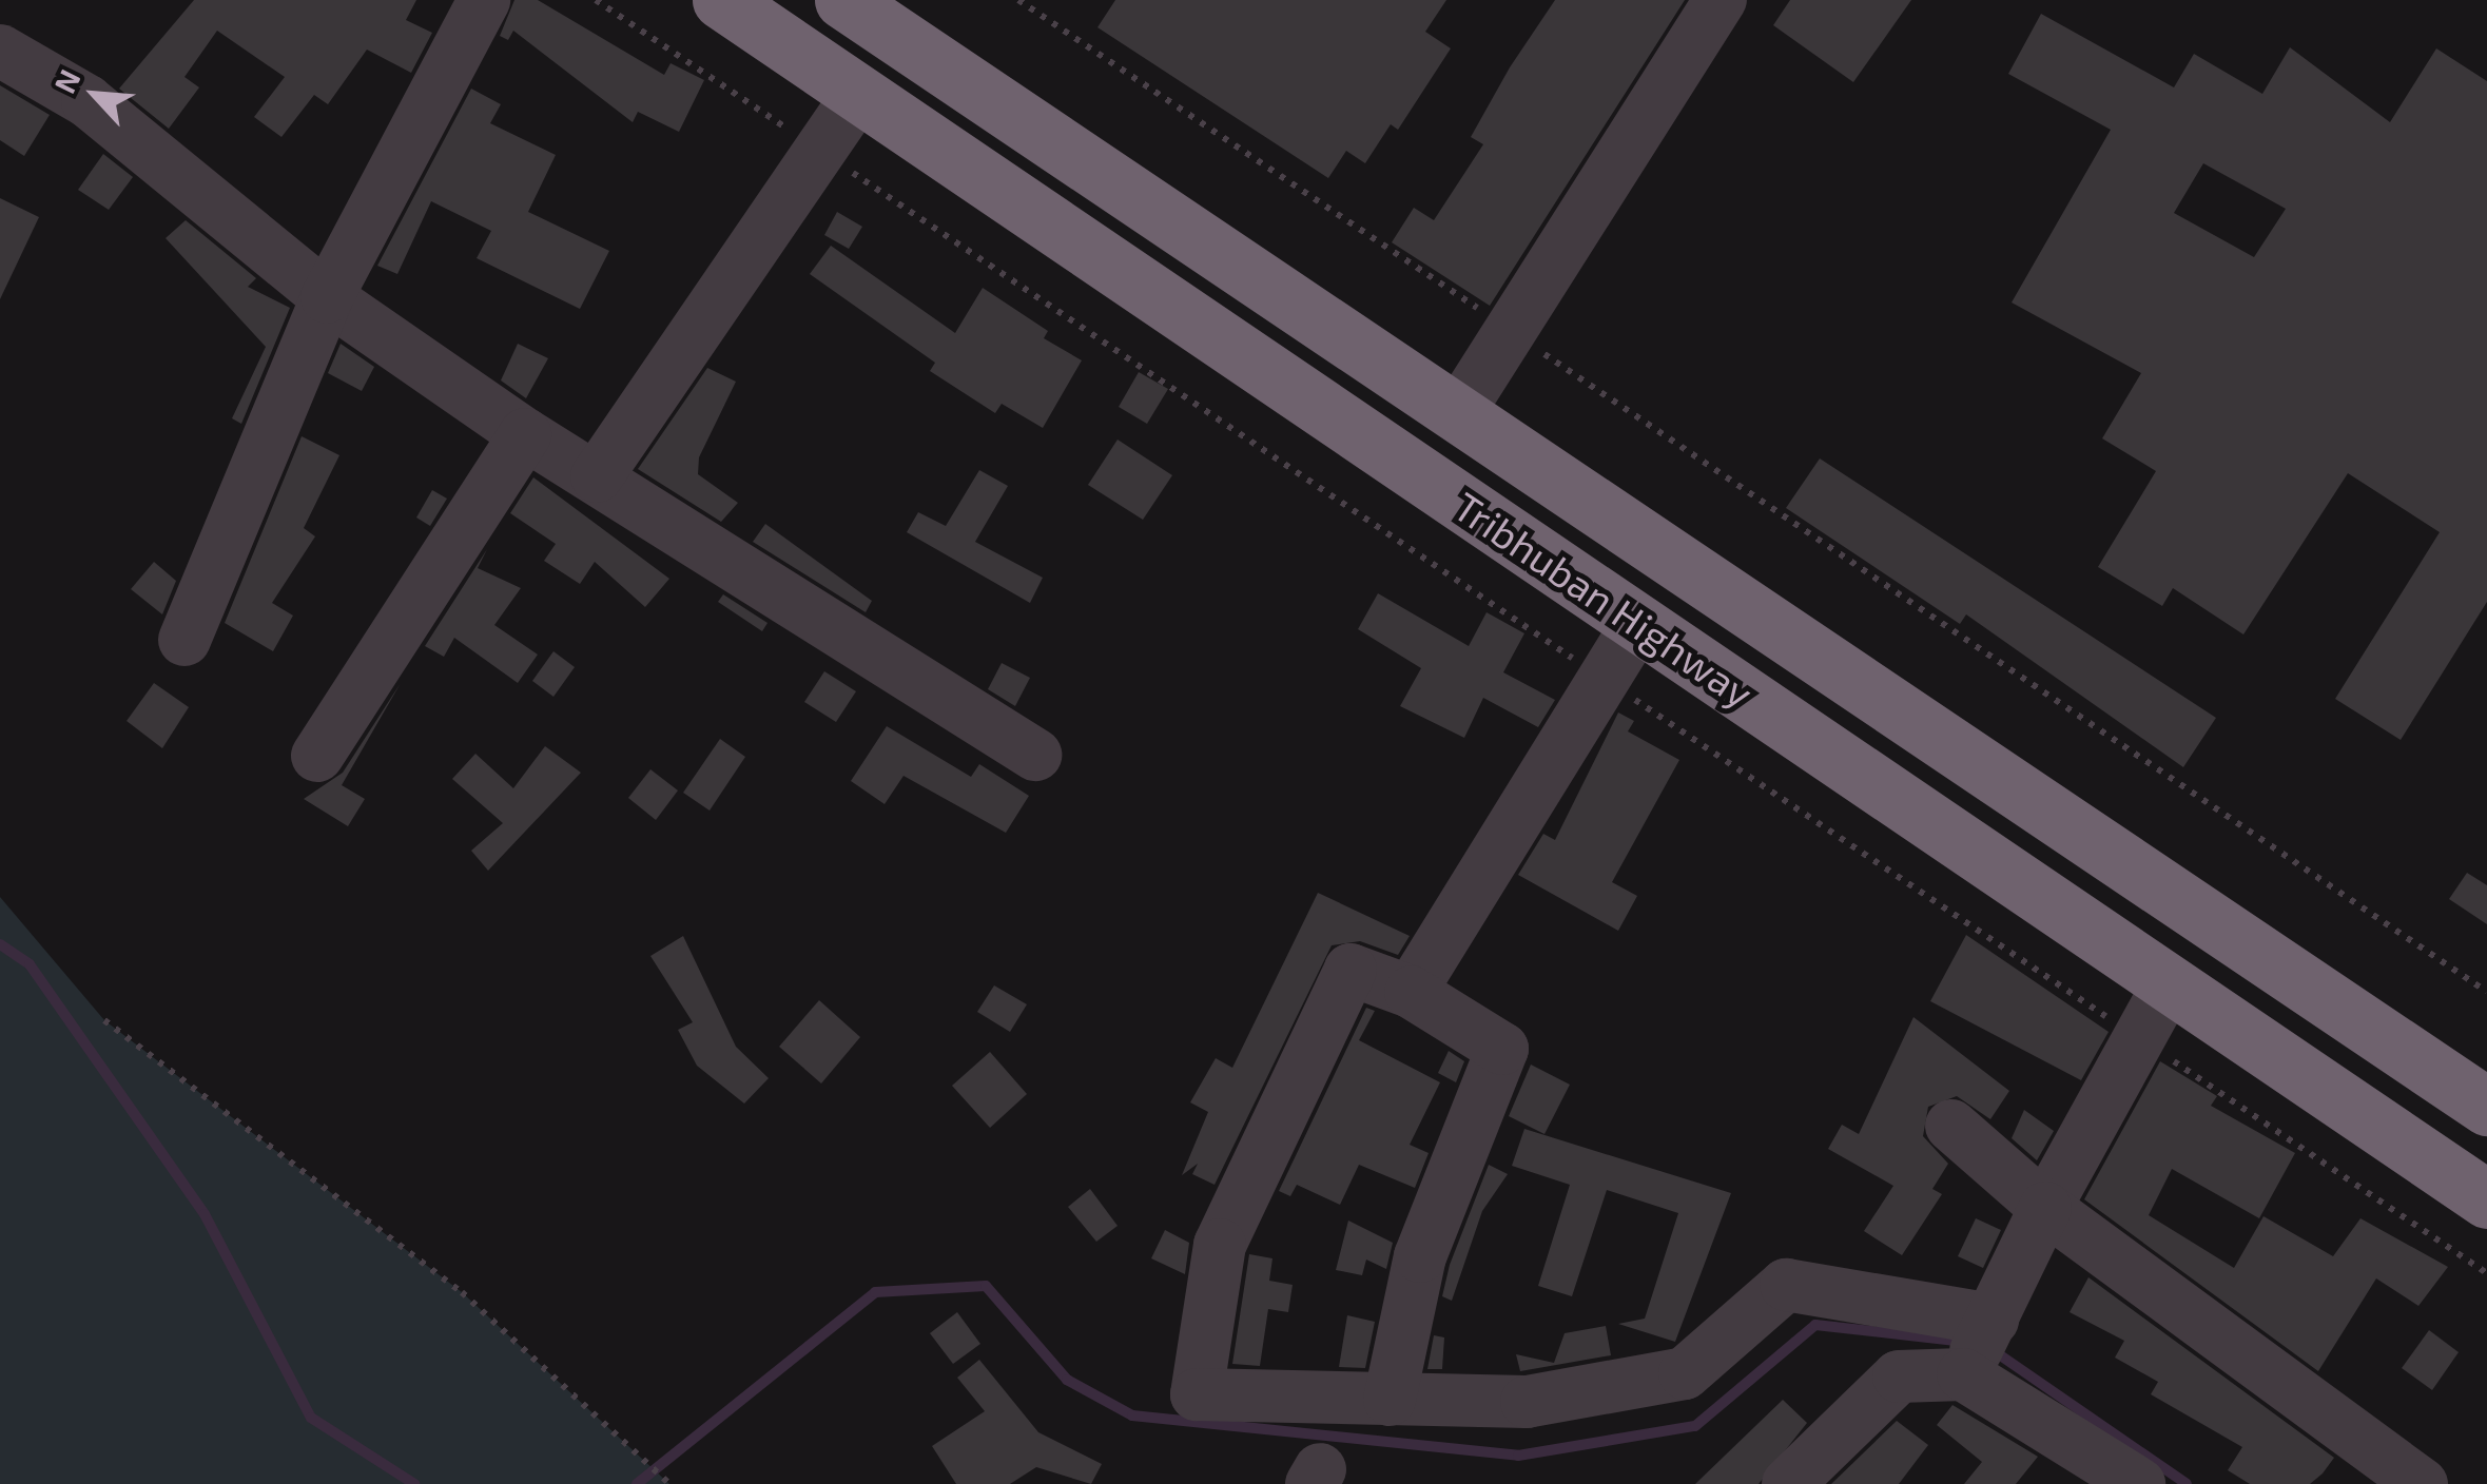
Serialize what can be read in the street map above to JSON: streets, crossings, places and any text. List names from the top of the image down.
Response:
{
  "streets": {
    "highway": ["Tribhuban Highway"]
  },
  "north": "top left"
}
